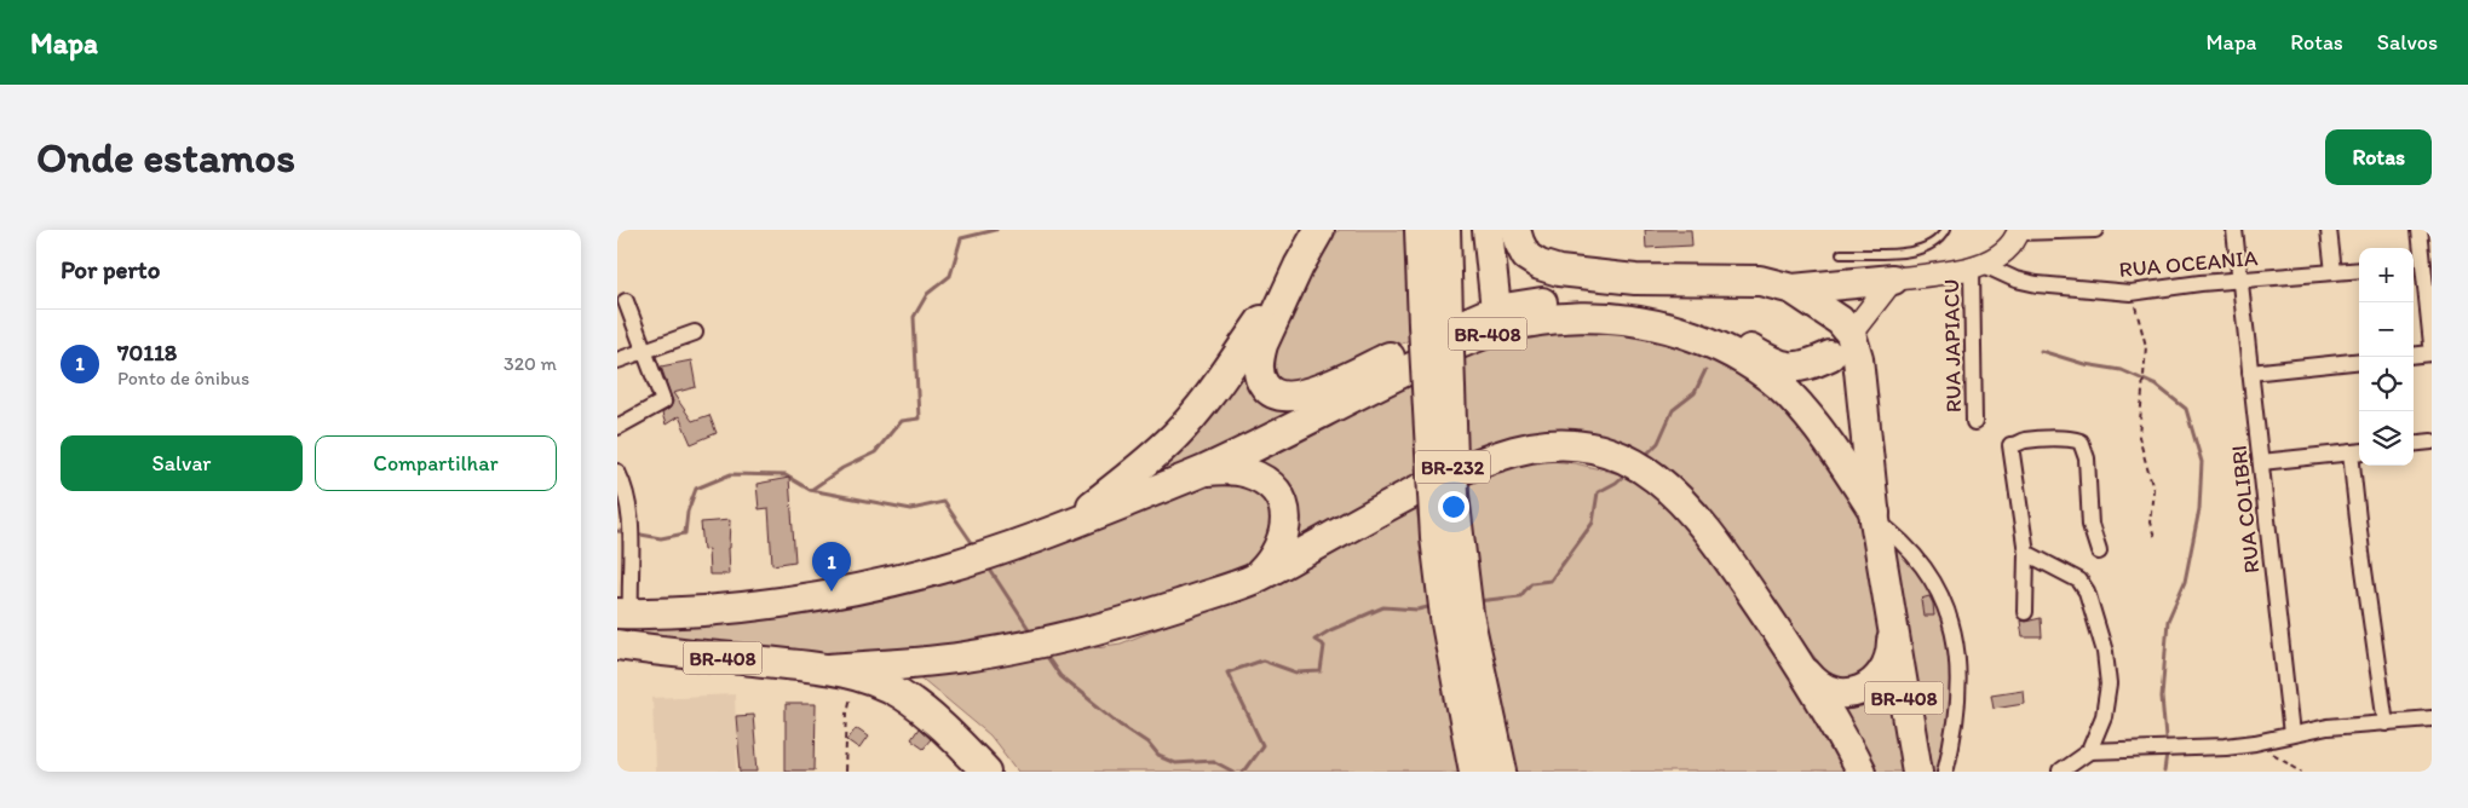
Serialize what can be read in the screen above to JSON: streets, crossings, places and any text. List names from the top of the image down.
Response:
{
  "streets": {
    "highway": ["BR-408", "BR-232"],
    "street": ["RUA OCEANIA", "RUA JAPIACU", "RUA COLIBRI"]
  },
  "crossings": [
    ["RUA OCEANIA", "RUA JAPIACU"],
    ["RUA OCEANIA", "RUA COLIBRI"]
  ],
  "page": {
    "header": "Mapa",
    "nav": ["Mapa", "Rotas", "Salvos"],
    "buttons": [
      "Rotas",
      ["Salvar", "Compartilhar"]
    ],
    "title": "Onde estamos",
    "heading": "Por perto",
    "map_buttons": ["+", "−"],
    "list": [
      {
        "mark": "1",
        "name": "70118",
        "note": "Ponto de ônibus",
        "value": "320 m"
      }
    ],
    "pins": "1"
  }
}
